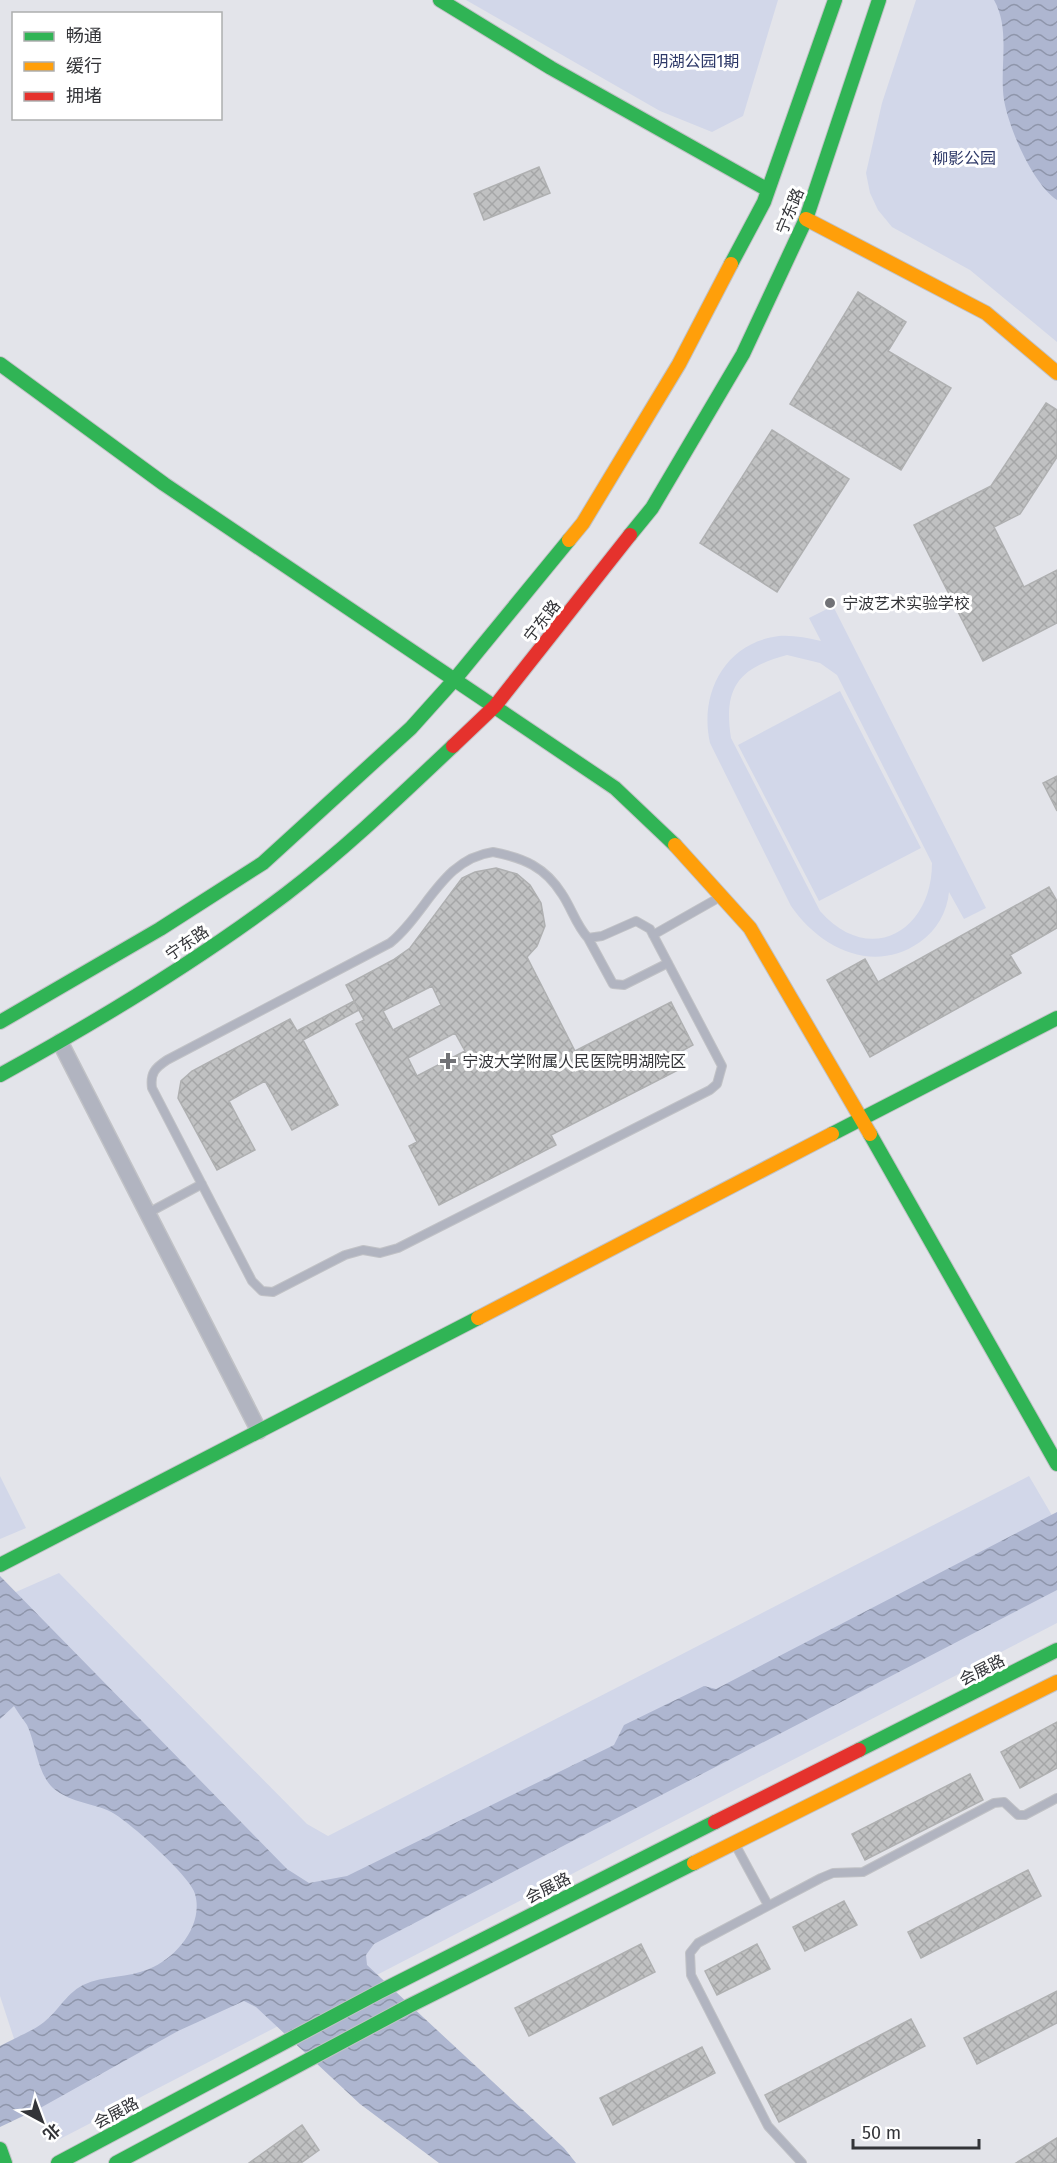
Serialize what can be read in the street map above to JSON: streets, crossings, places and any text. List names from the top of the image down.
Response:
{
  "streets": {
    "street": ["宁东路", "会展路"]
  },
  "parks": ["明湖公园1期", "柳影公园"],
  "places": {
    "other": ["宁波艺术实验学校"],
    "health": ["宁波大学附属人民医院明湖院区"]
  },
  "legend": ["畅通", "缓行", "拥堵"],
  "scale_bar": "50 m",
  "north": "bottom right"
}
